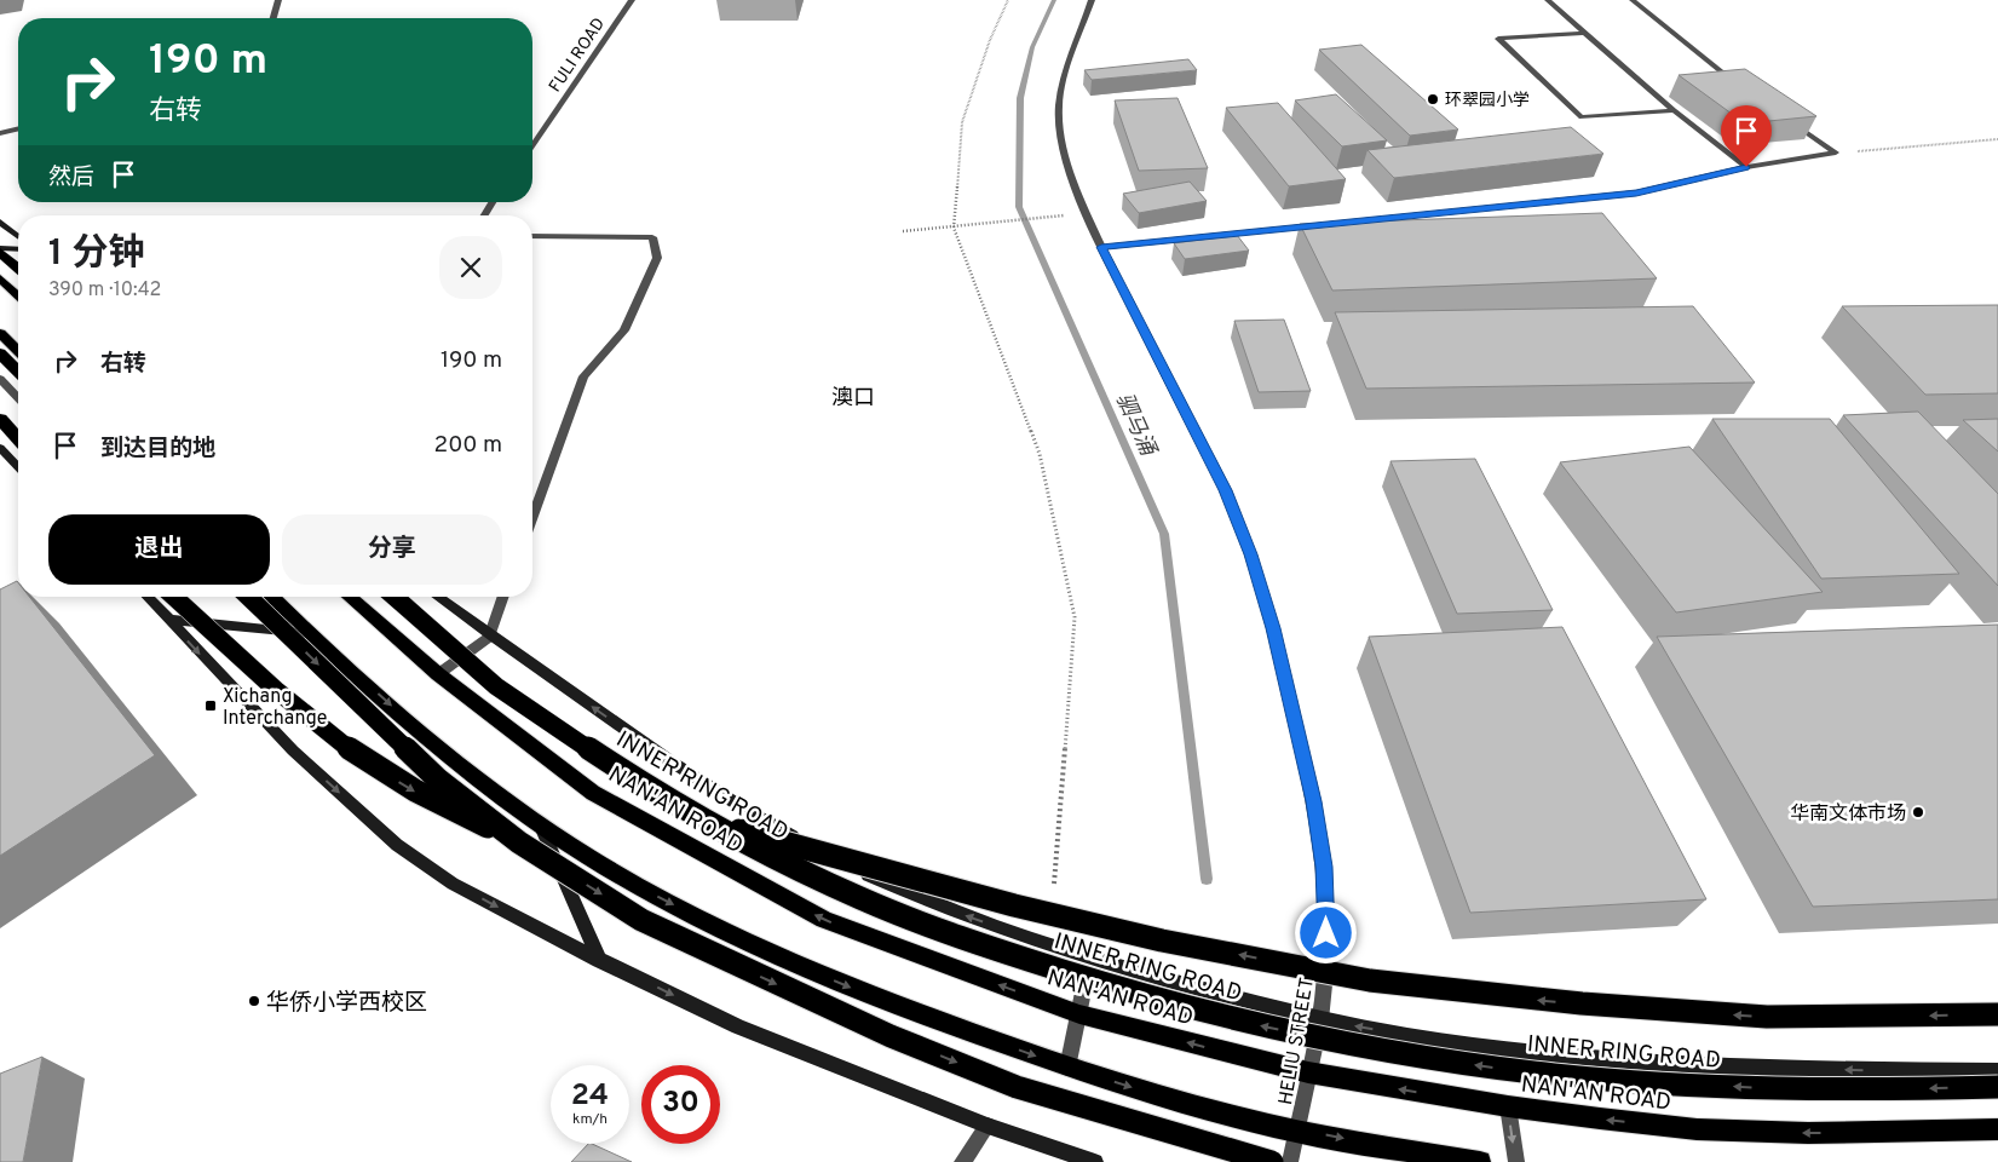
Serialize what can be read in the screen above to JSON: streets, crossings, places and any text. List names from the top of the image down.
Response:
{
  "streets": {
    "highway": ["INNER RING ROAD"],
    "main road": ["NAN'AN ROAD"],
    "street": ["FULI ROAD", "HELIU STREET"]
  },
  "crossings": [
    ["NAN'AN ROAD", "HELIU STREET"]
  ],
  "districts": ["澳口"],
  "water": ["驷马涌"],
  "places": {
    "other": ["环翠园小学", "华南文体市场", "华侨小学西校区"],
    "transit": ["Xichang Interchange"]
  },
  "page": {
    "turn": ["190 m", "右转"],
    "then": "然后",
    "heading": ["1 分钟", "390 m · 10:42"],
    "list": [
      {
        "name": "右转",
        "value": "190 m"
      },
      {
        "name": "到达目的地",
        "value": "200 m"
      }
    ],
    "buttons": ["退出", "分享"],
    "speed": "24 km/h",
    "limit": "30"
  }
}
